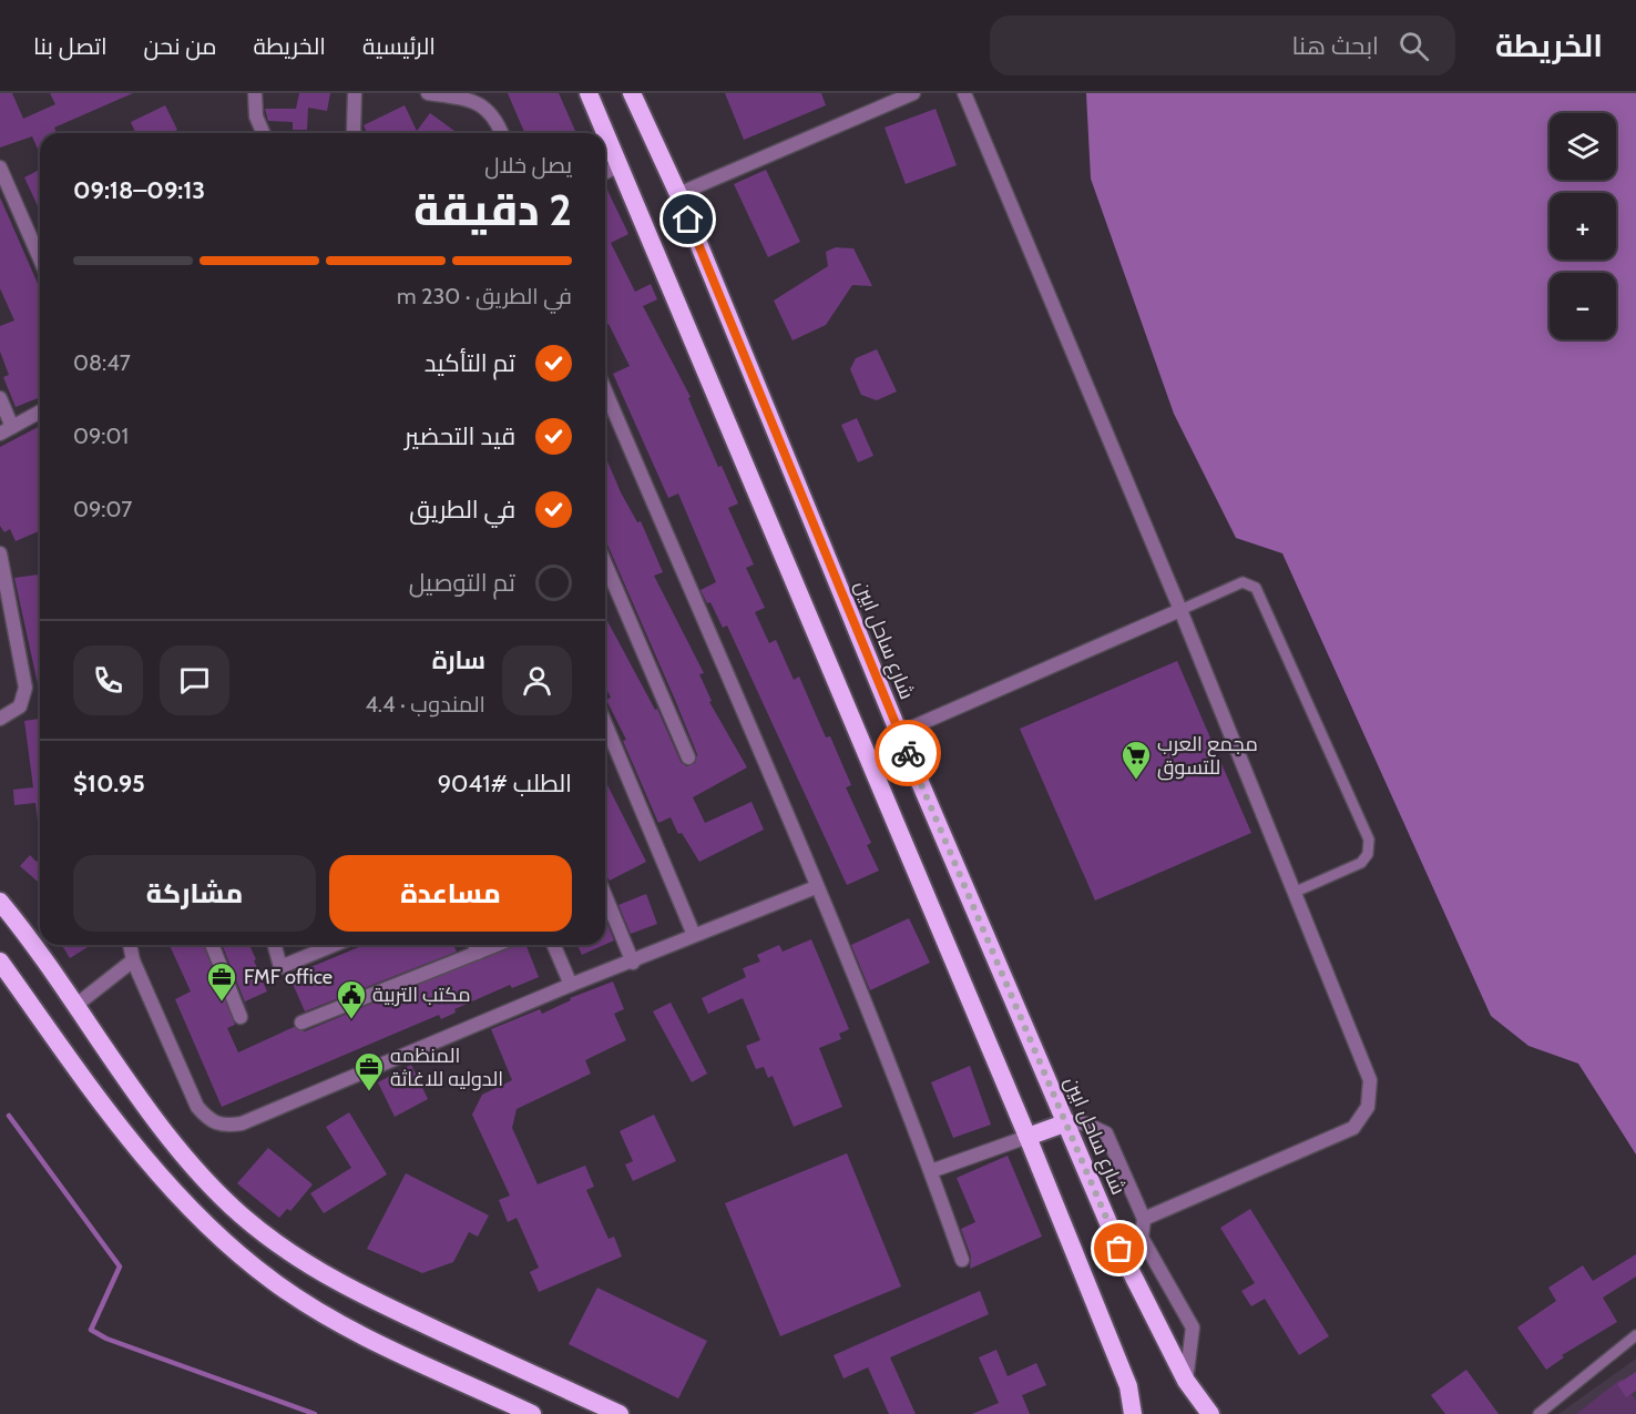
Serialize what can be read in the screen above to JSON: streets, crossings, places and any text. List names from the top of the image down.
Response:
{
  "streets": {
    "highway": ["شارع ساحل ابين"]
  },
  "places": {
    "supermarket": ["مجمع العرب للتسوق"],
    "office": ["FMF office", "المنظمه الدوليه للاغاثة"],
    "public building": ["مكتب التربية"]
  },
  "page": {
    "header": "الخريطة",
    "search": "ابحث هنا",
    "nav": [
      "الرئيسية",
      "الخريطة",
      "من نحن",
      "اتصل بنا"
    ],
    "map_buttons": ["+", "−"],
    "heading": ["2 دقيقة", "يصل خلال", "09:13–09:18"],
    "panel": [
      "سارة",
      "المندوب · 4.4",
      "الطلب #9041",
      "$10.95"
    ],
    "bar": "في الطريق · 230 m",
    "list": [
      ["تم التأكيد", "08:47"],
      ["قيد التحضير", "09:01"],
      ["في الطريق", "09:07"],
      "تم التوصيل"
    ],
    "buttons": ["مساعدة", "مشاركة"]
  }
}
